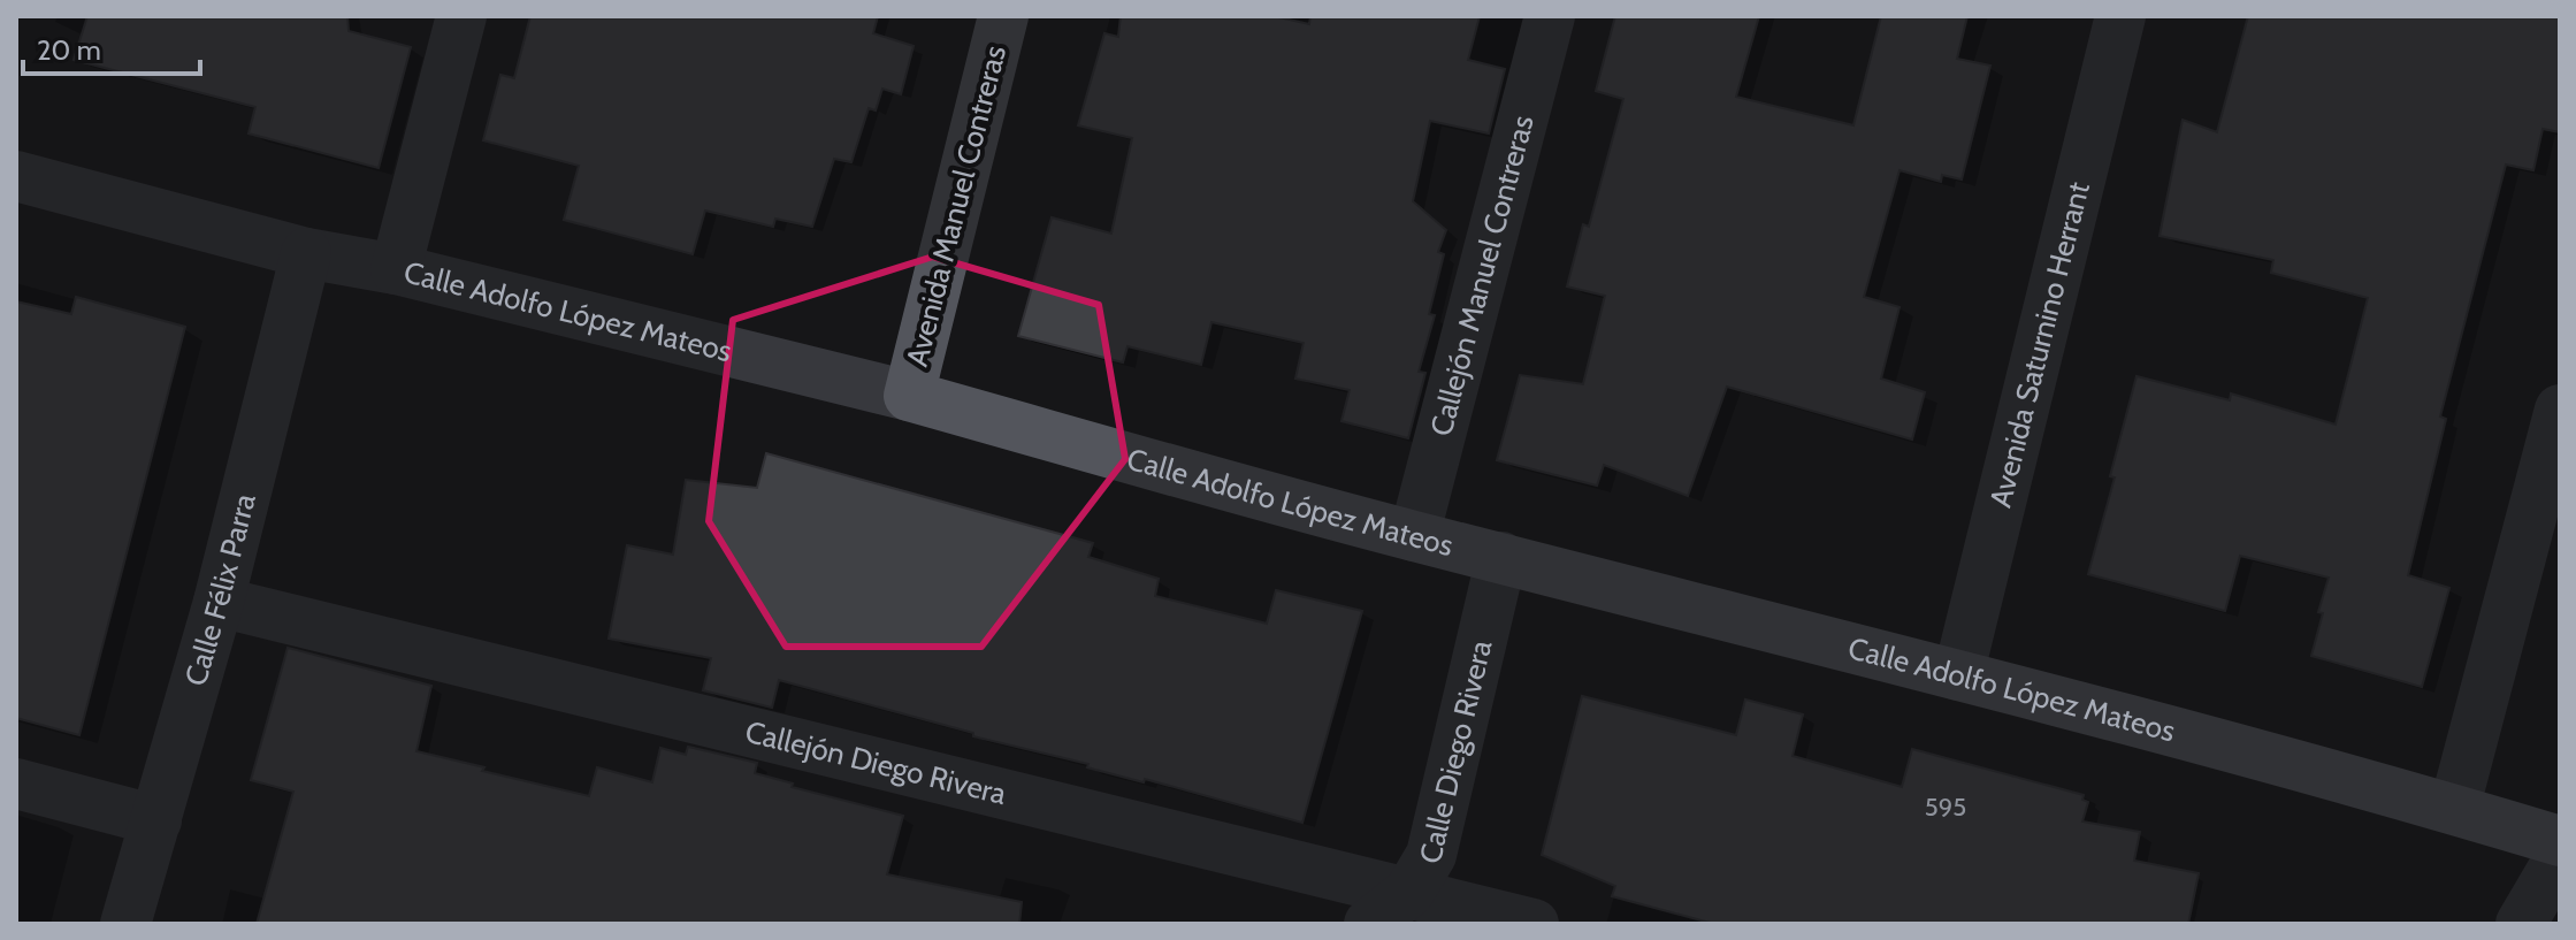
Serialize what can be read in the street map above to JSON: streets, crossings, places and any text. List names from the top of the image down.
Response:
{
  "streets": {
    "main road": ["Avenida Manuel Contreras", "Calle Adolfo López Mateos"],
    "street": [
      "Callejón Manuel Contreras",
      "Avenida Saturnino Herrant",
      "Calle Félix Parra",
      "Calle Diego Rivera",
      "Callejón Diego Rivera"
    ]
  },
  "crossings": [
    ["Avenida Manuel Contreras", "Calle Adolfo López Mateos"],
    ["Callejón Manuel Contreras", "Calle Adolfo López Mateos"],
    ["Calle Adolfo López Mateos", "Avenida Saturnino Herrant"],
    ["Calle Adolfo López Mateos", "Calle Félix Parra"],
    ["Calle Adolfo López Mateos", "Calle Diego Rivera"],
    ["Calle Félix Parra", "Callejón Diego Rivera"],
    ["Calle Diego Rivera", "Callejón Diego Rivera"]
  ],
  "house_numbers": ["595"],
  "scale_bar": "20 m"
}
